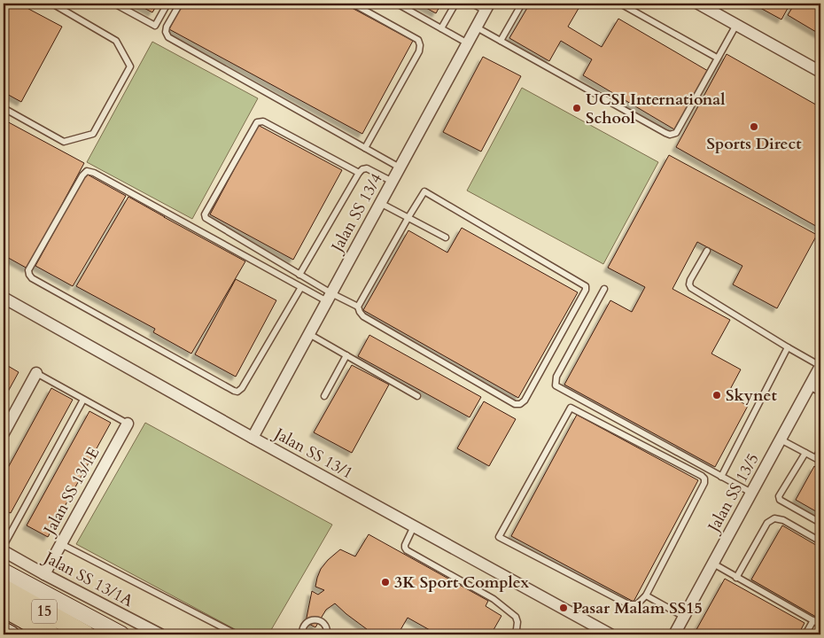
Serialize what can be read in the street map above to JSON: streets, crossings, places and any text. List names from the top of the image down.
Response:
{
  "streets": {
    "main road": ["15"],
    "street": [
      "Jalan SS 13/4",
      "Jalan SS 13/1",
      "Jalan SS 13/1E",
      "Jalan SS 13/5",
      "Jalan SS 13/1A"
    ]
  },
  "crossings": [
    ["Jalan SS 13/4", "Jalan SS 13/1"],
    ["Jalan SS 13/1E", "Jalan SS 13/1A"]
  ],
  "places": [
    "UCSI International School",
    "Sports Direct",
    "Skynet",
    "3K Sport Complex",
    "Pasar Malam SS15"
  ]
}
